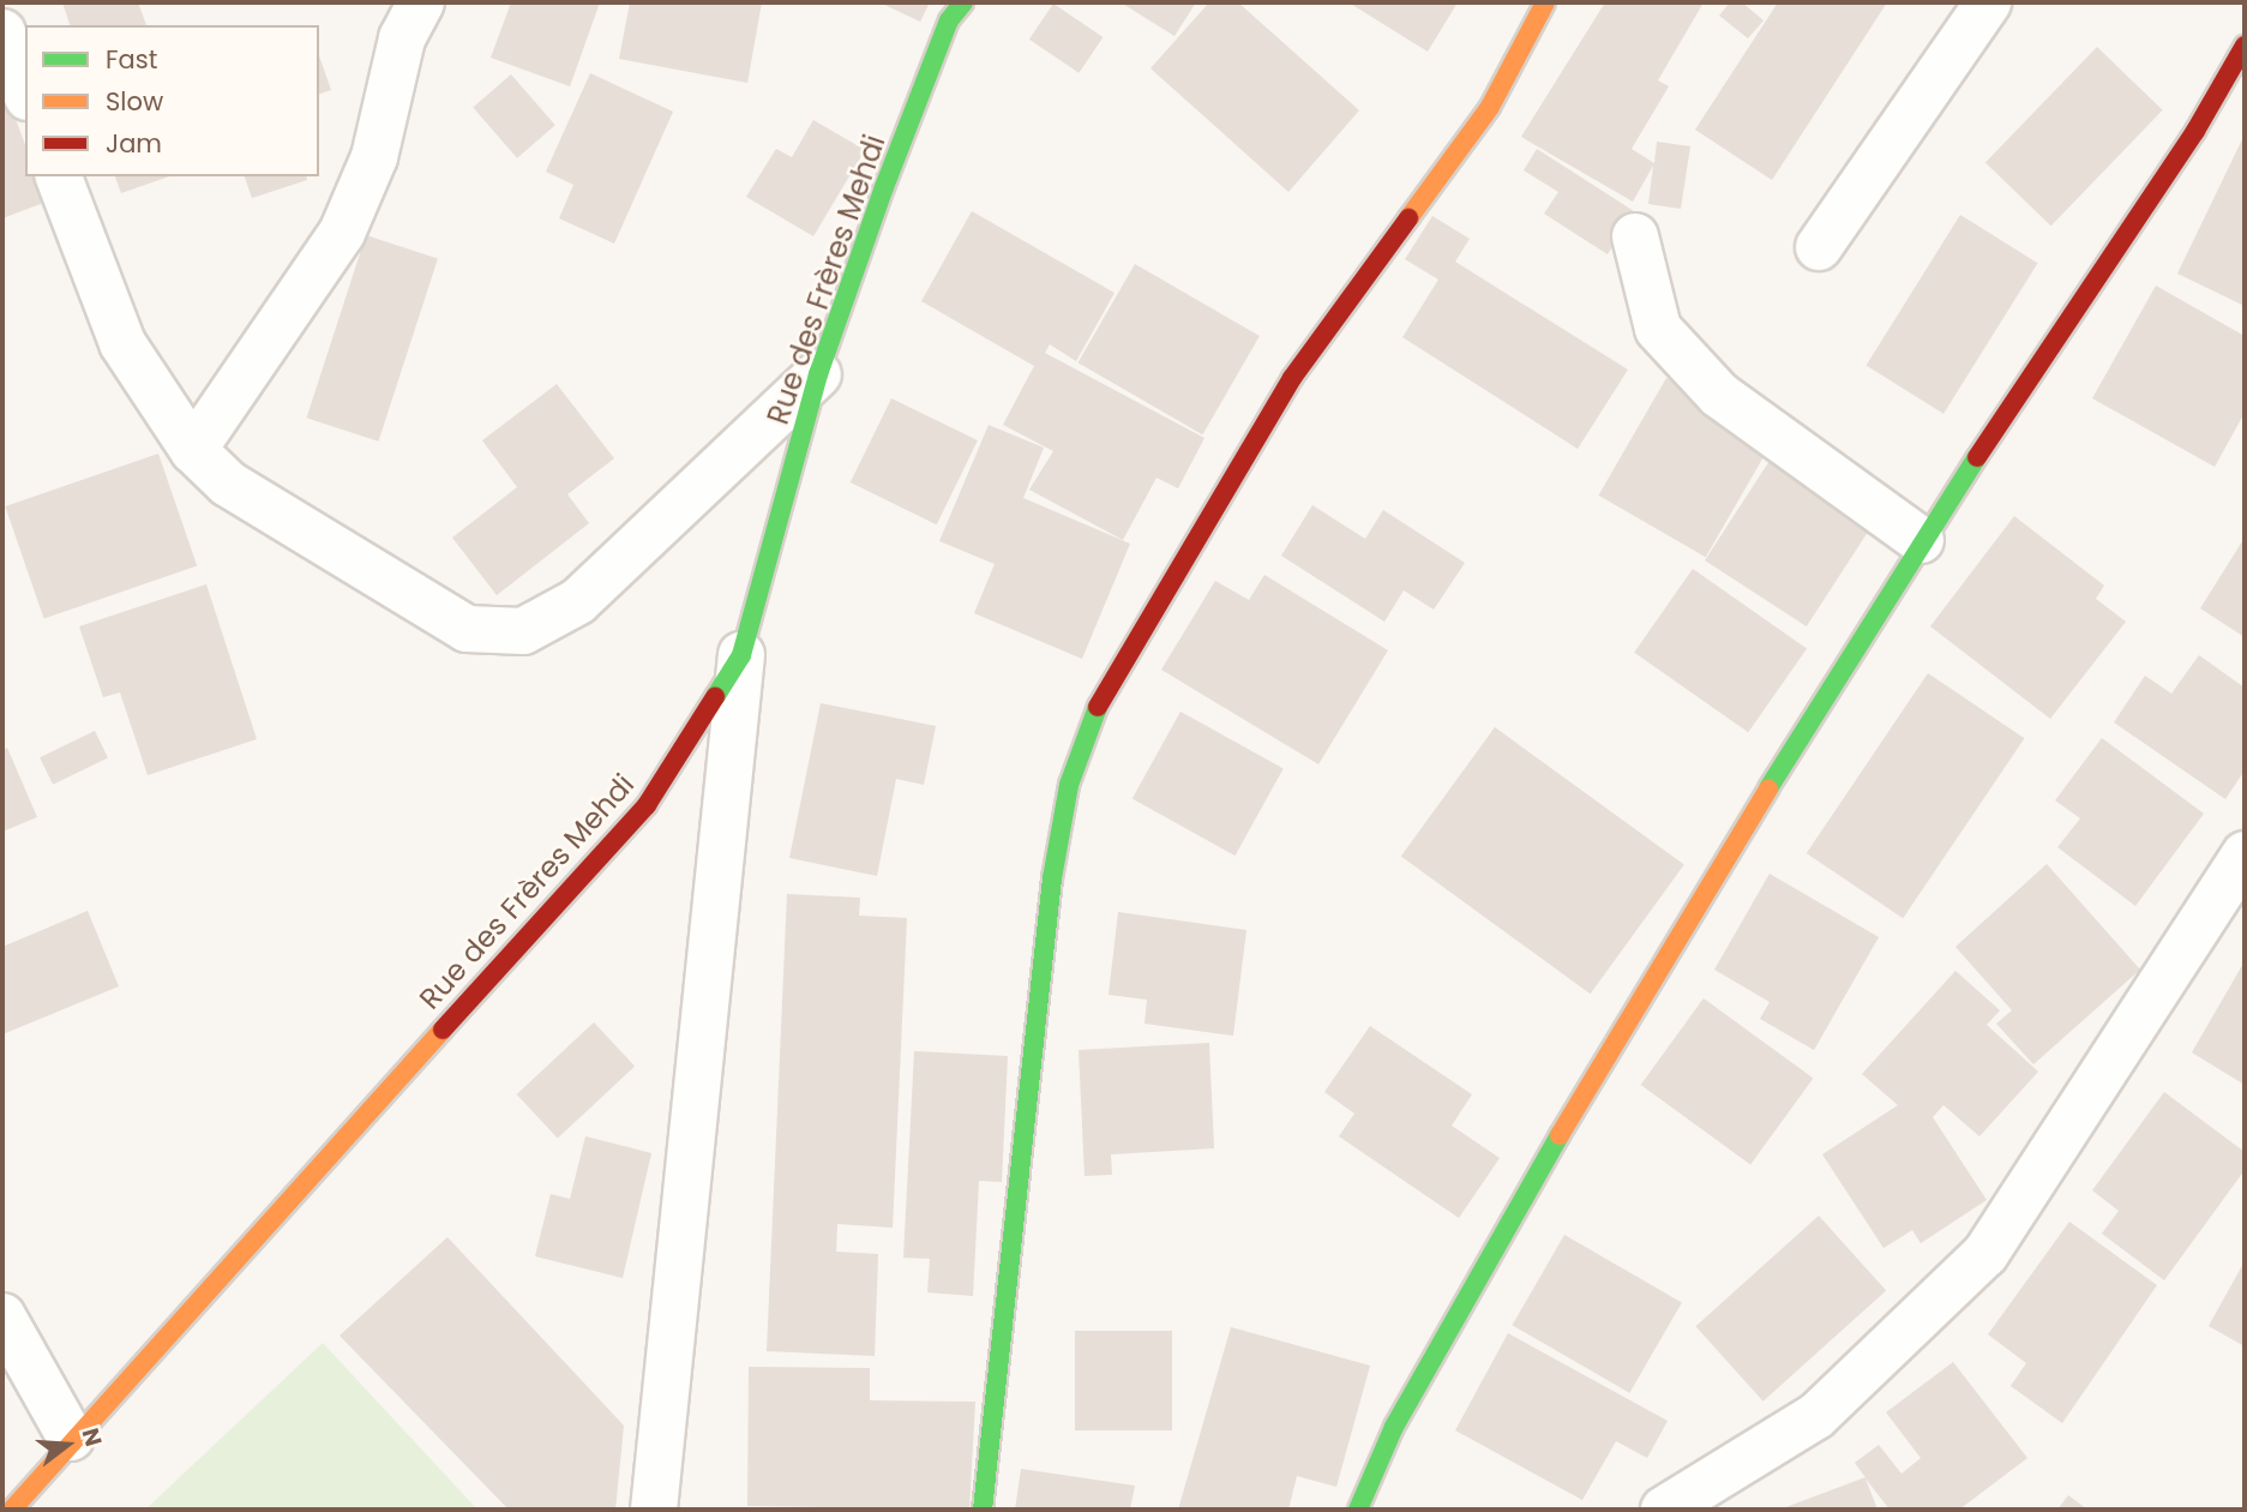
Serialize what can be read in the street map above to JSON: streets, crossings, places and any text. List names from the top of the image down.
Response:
{
  "streets": {
    "street": ["Rue des Frères Mehdi"]
  },
  "legend": ["Fast", "Slow", "Jam"],
  "north": "right"
}
